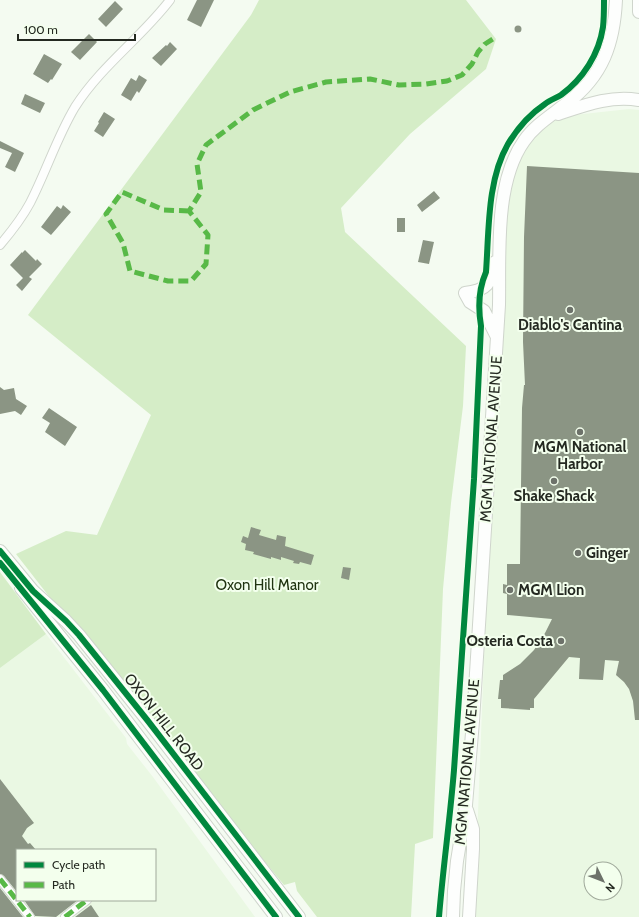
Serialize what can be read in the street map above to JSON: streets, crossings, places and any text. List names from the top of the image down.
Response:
{
  "streets": {
    "main road": ["MGM NATIONAL AVENUE", "OXON HILL ROAD"]
  },
  "parks": ["Oxon Hill Manor"],
  "places": [
    "Diablo's Cantina",
    "MGM National Harbor",
    "Shake Shack",
    "Ginger",
    "MGM Lion",
    "Osteria Costa"
  ],
  "legend": ["Cycle path", "Path"],
  "scale_bar": "100 m",
  "north": "bottom right"
}
